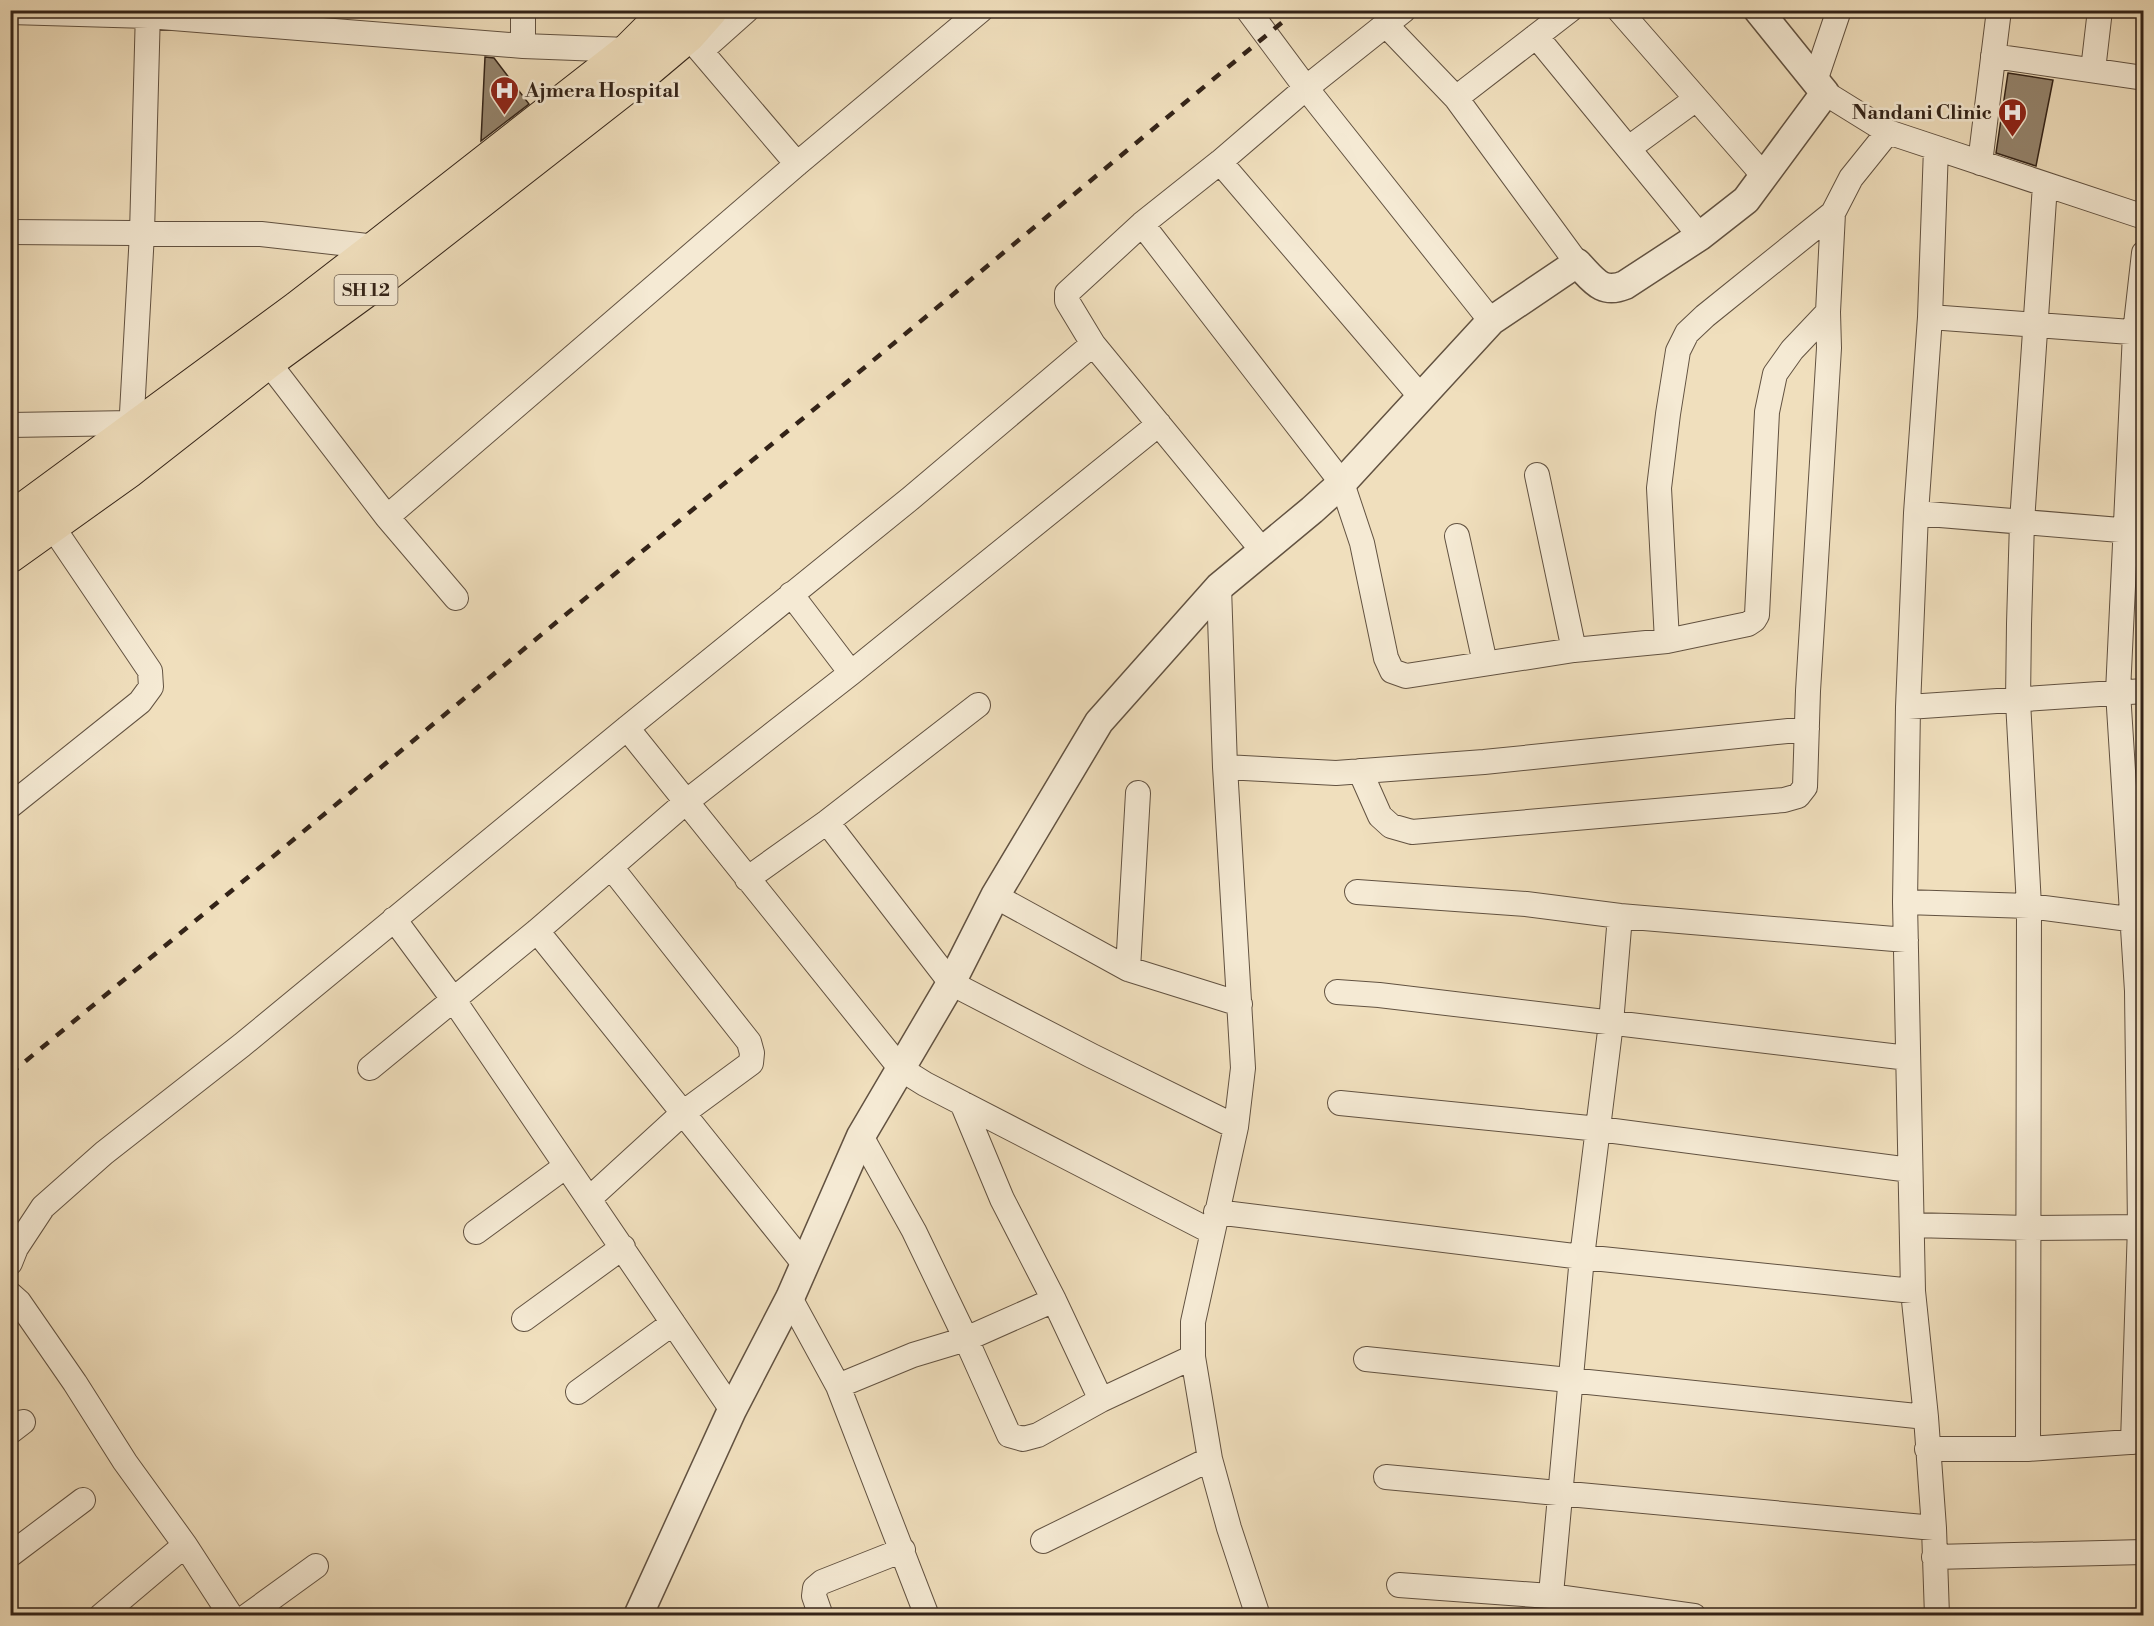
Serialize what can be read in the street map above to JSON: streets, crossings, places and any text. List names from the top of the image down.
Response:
{
  "streets": {
    "main road": ["SH 12"]
  },
  "places": {
    "hospital": ["Ajmera Hospital", "Nandani Clinic"]
  }
}
